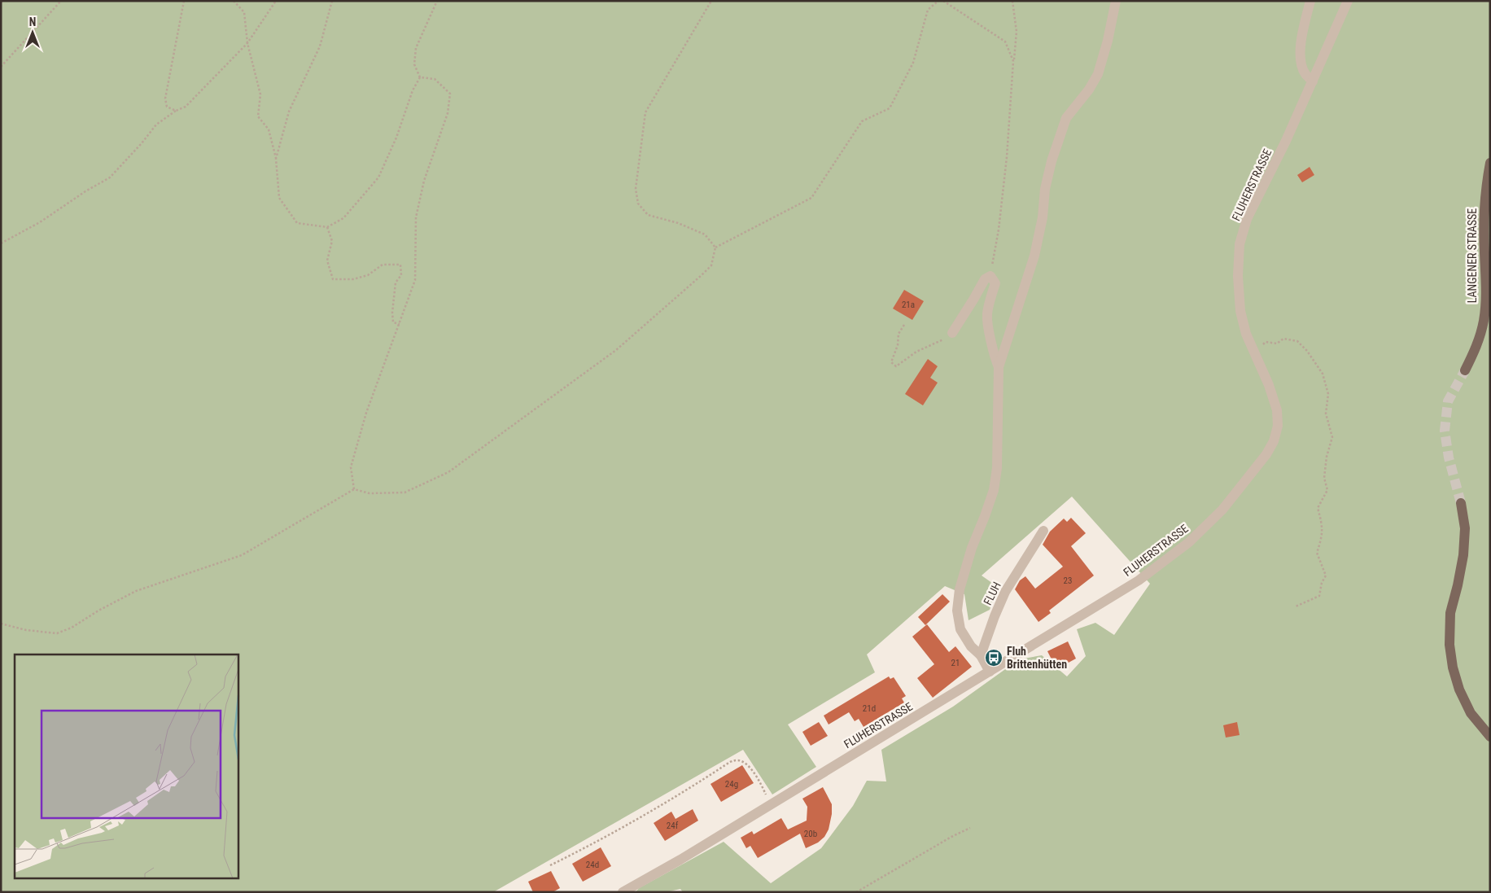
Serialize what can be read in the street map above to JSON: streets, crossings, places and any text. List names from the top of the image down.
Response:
{
  "streets": {
    "main road": ["LANGENER STRASSE"],
    "street": ["FLUHERSTRASSE", "FLUH"]
  },
  "places": {
    "bus stop": ["Fluh Brittenhütten"]
  },
  "house_numbers": [
    "21a",
    "23",
    "21",
    "21d",
    "24g",
    "24f",
    "20b",
    "24d"
  ],
  "north": "top"
}
